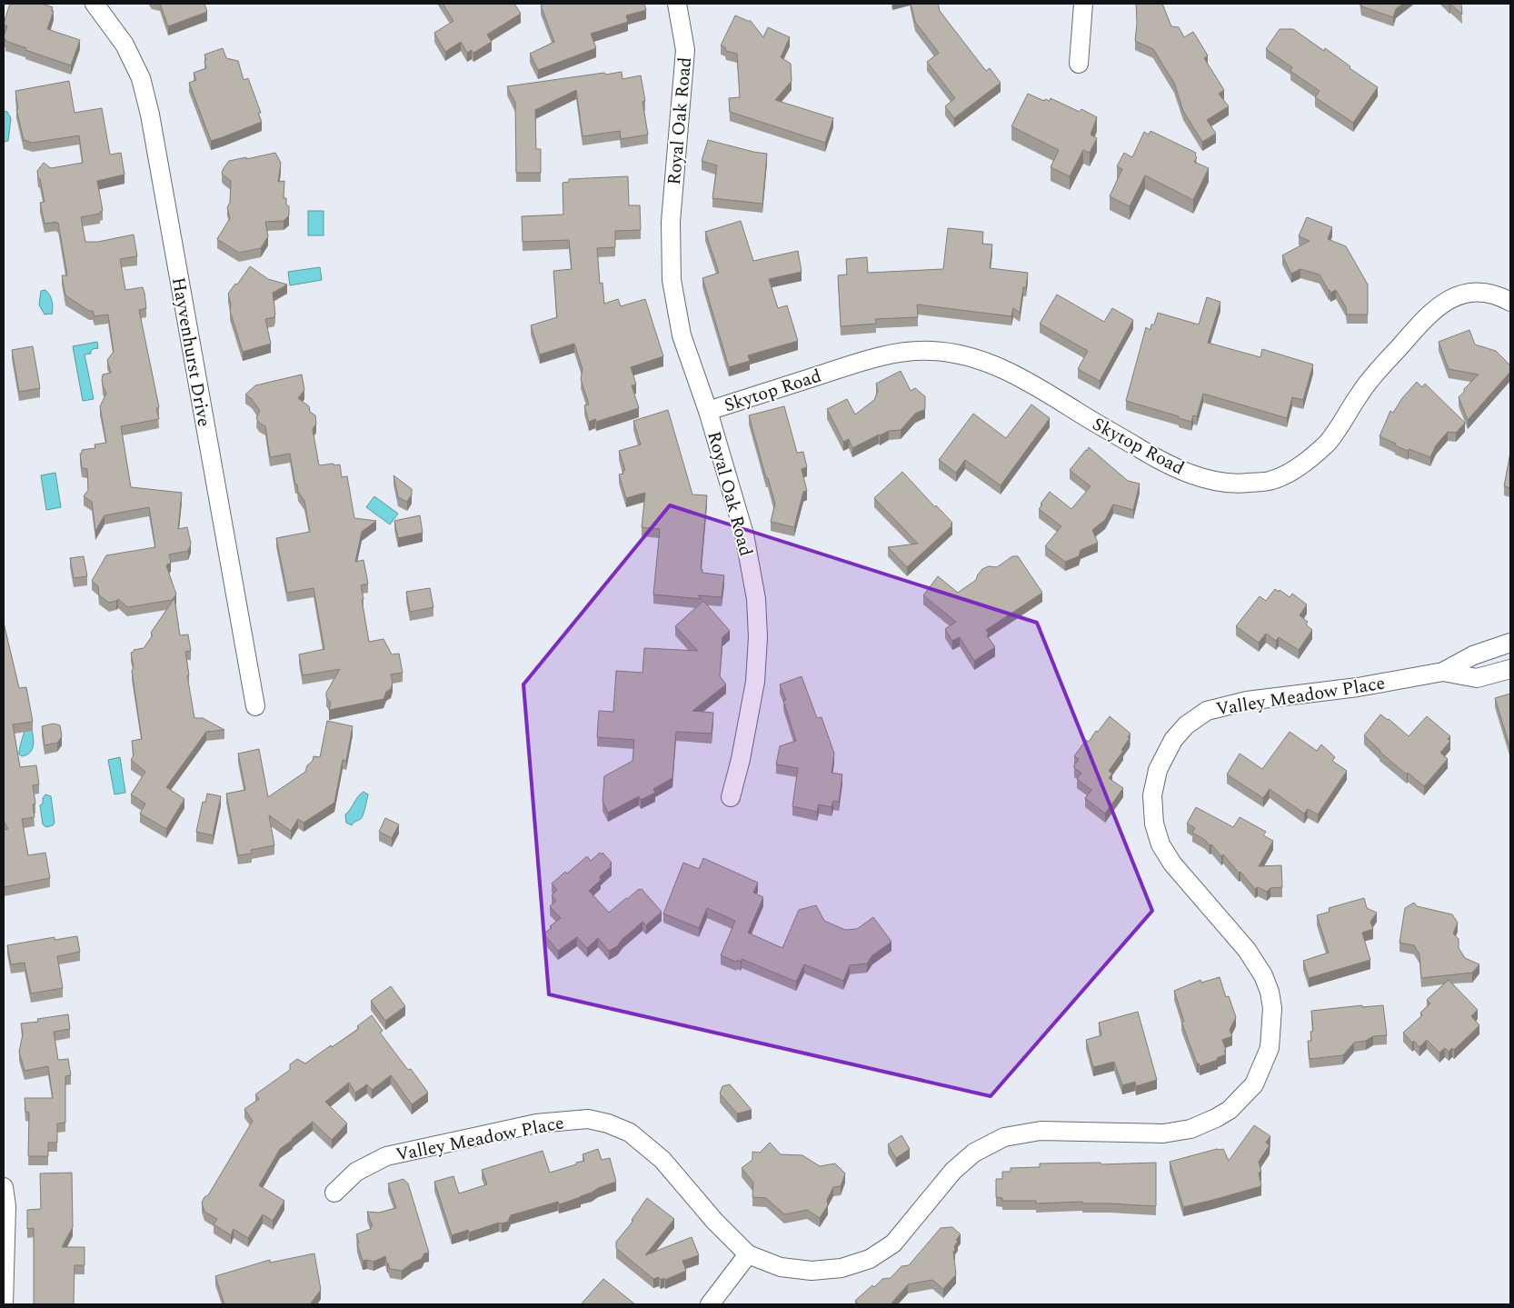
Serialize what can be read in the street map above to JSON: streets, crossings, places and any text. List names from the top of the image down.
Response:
{
  "streets": {
    "street": [
      "Royal Oak Road",
      "Hayvenhurst Drive",
      "Skytop Road",
      "Valley Meadow Place"
    ]
  },
  "crossings": [
    ["Royal Oak Road", "Skytop Road"]
  ]
}
